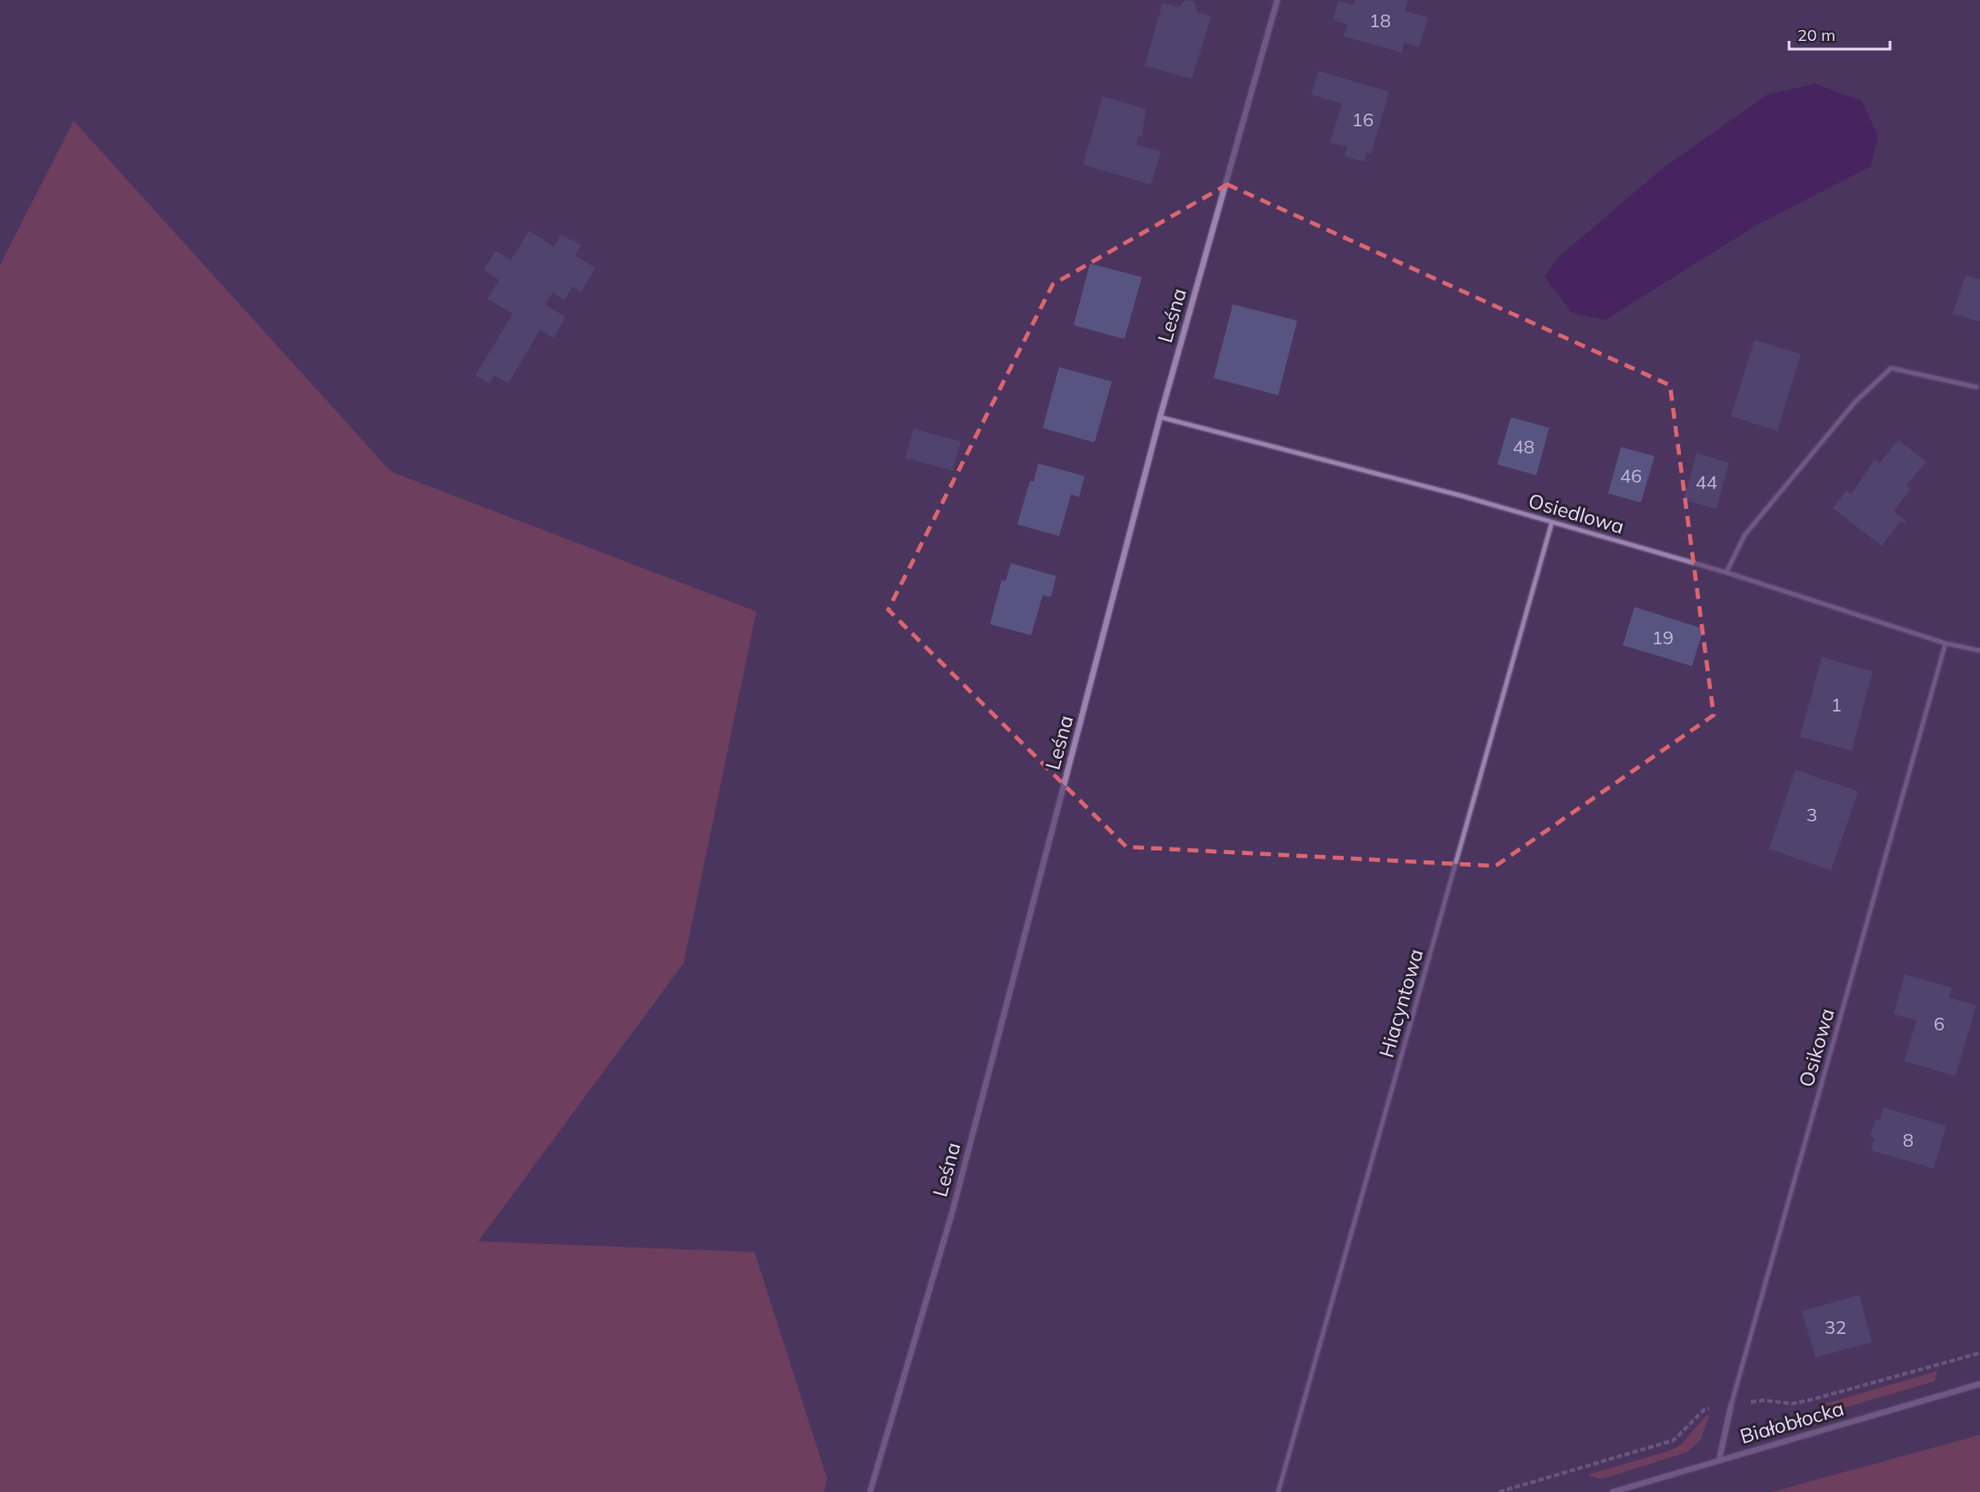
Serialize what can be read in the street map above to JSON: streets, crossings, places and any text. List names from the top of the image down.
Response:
{
  "streets": {
    "street": ["Leśna", "Osikowa", "Białobłocka"],
    "lane": ["Osiedlowa", "Hiacyntowa"]
  },
  "crossings": [
    ["Leśna", "Osiedlowa"],
    ["Osiedlowa", "Hiacyntowa"],
    ["Osiedlowa", "Osikowa"],
    ["Osikowa", "Białobłocka"]
  ],
  "house_numbers": [
    "18",
    "16",
    "48",
    "46",
    "44",
    "19",
    "1",
    "3",
    "6",
    "8",
    "32"
  ],
  "scale_bar": "20 m"
}
